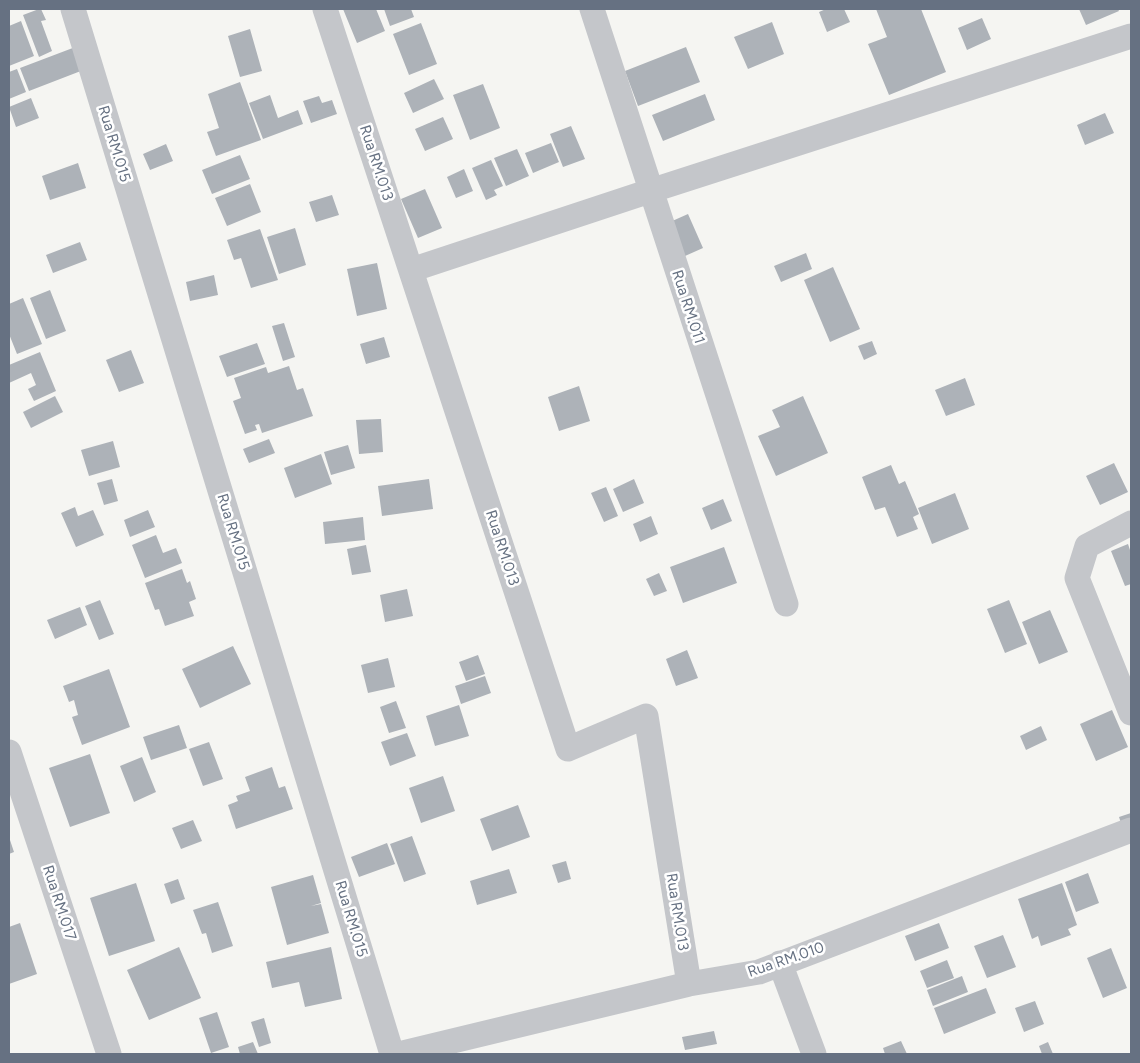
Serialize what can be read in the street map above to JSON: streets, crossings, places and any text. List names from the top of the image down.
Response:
{
  "streets": {
    "street": [
      "Rua RM.015",
      "Rua RM.013",
      "Rua RM.011",
      "Rua RM.017",
      "Rua RM.010"
    ]
  },
  "crossings": [
    ["Rua RM.013", "Rua RM.010"]
  ]
}
